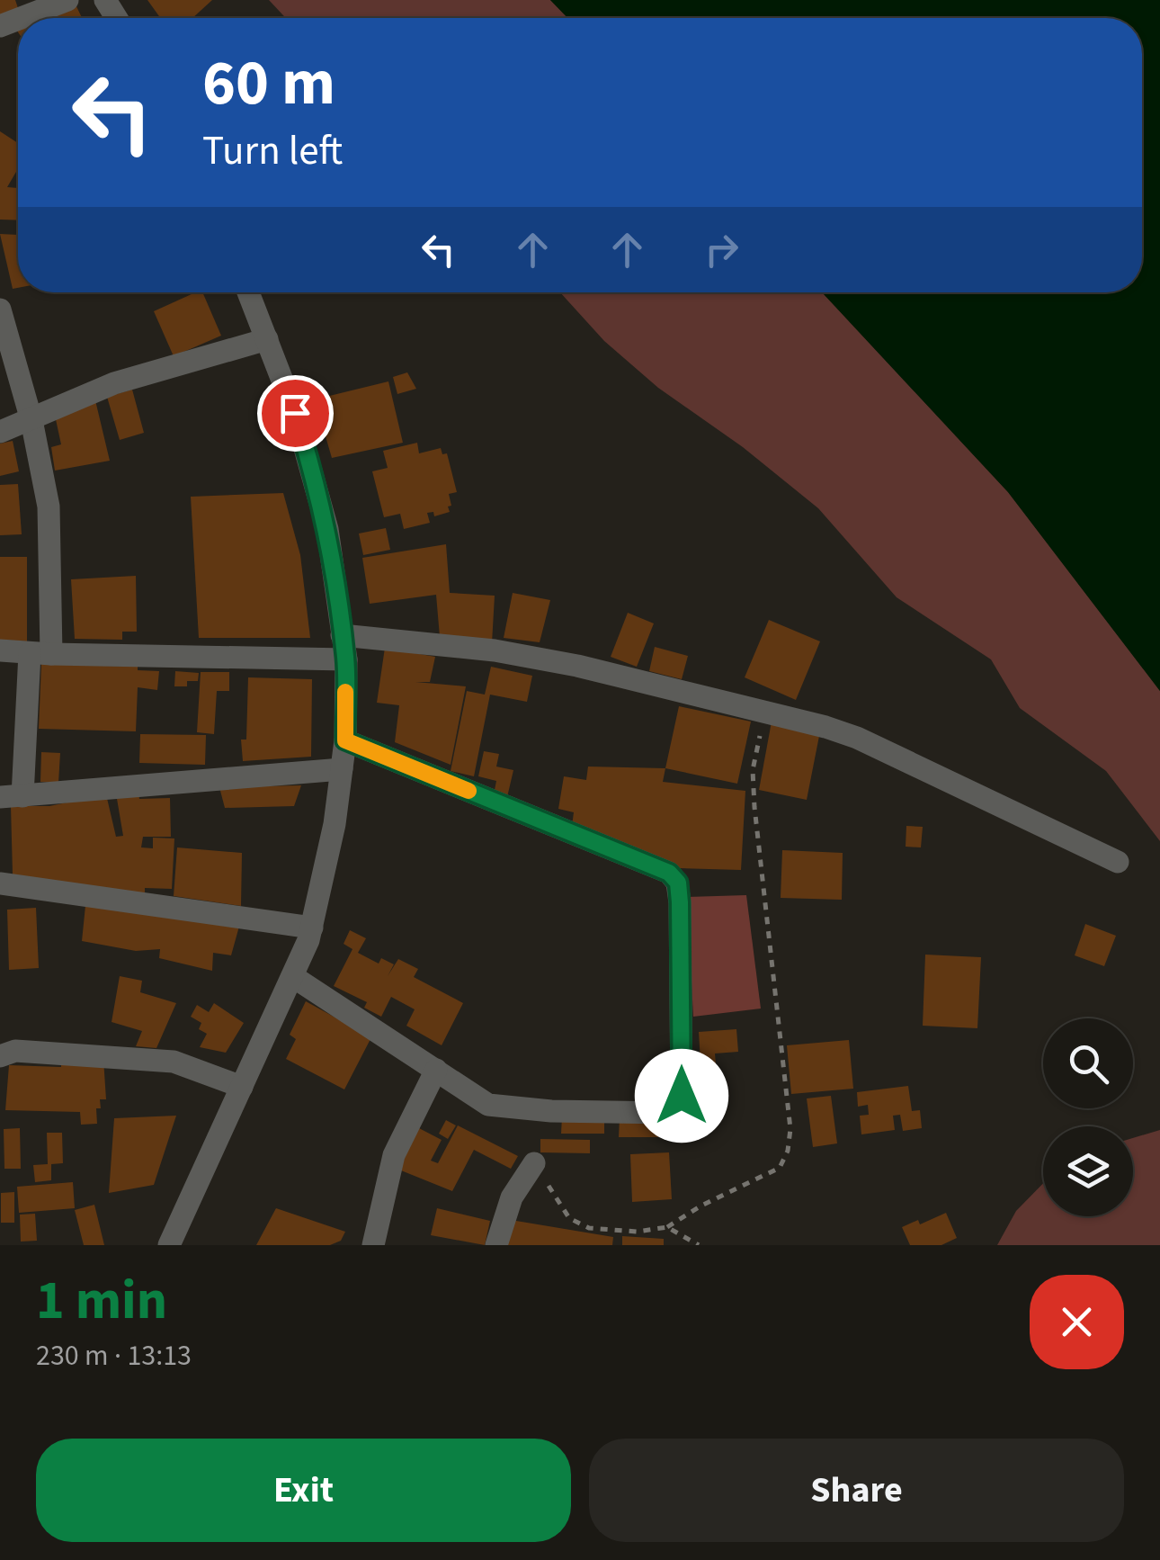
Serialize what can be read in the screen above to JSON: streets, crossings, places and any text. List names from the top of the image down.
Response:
{
  "page": {
    "turn": ["60 m", "Turn left"],
    "heading": ["1 min", "230 m · 13:13"],
    "buttons": ["Exit", "Share"]
  }
}
